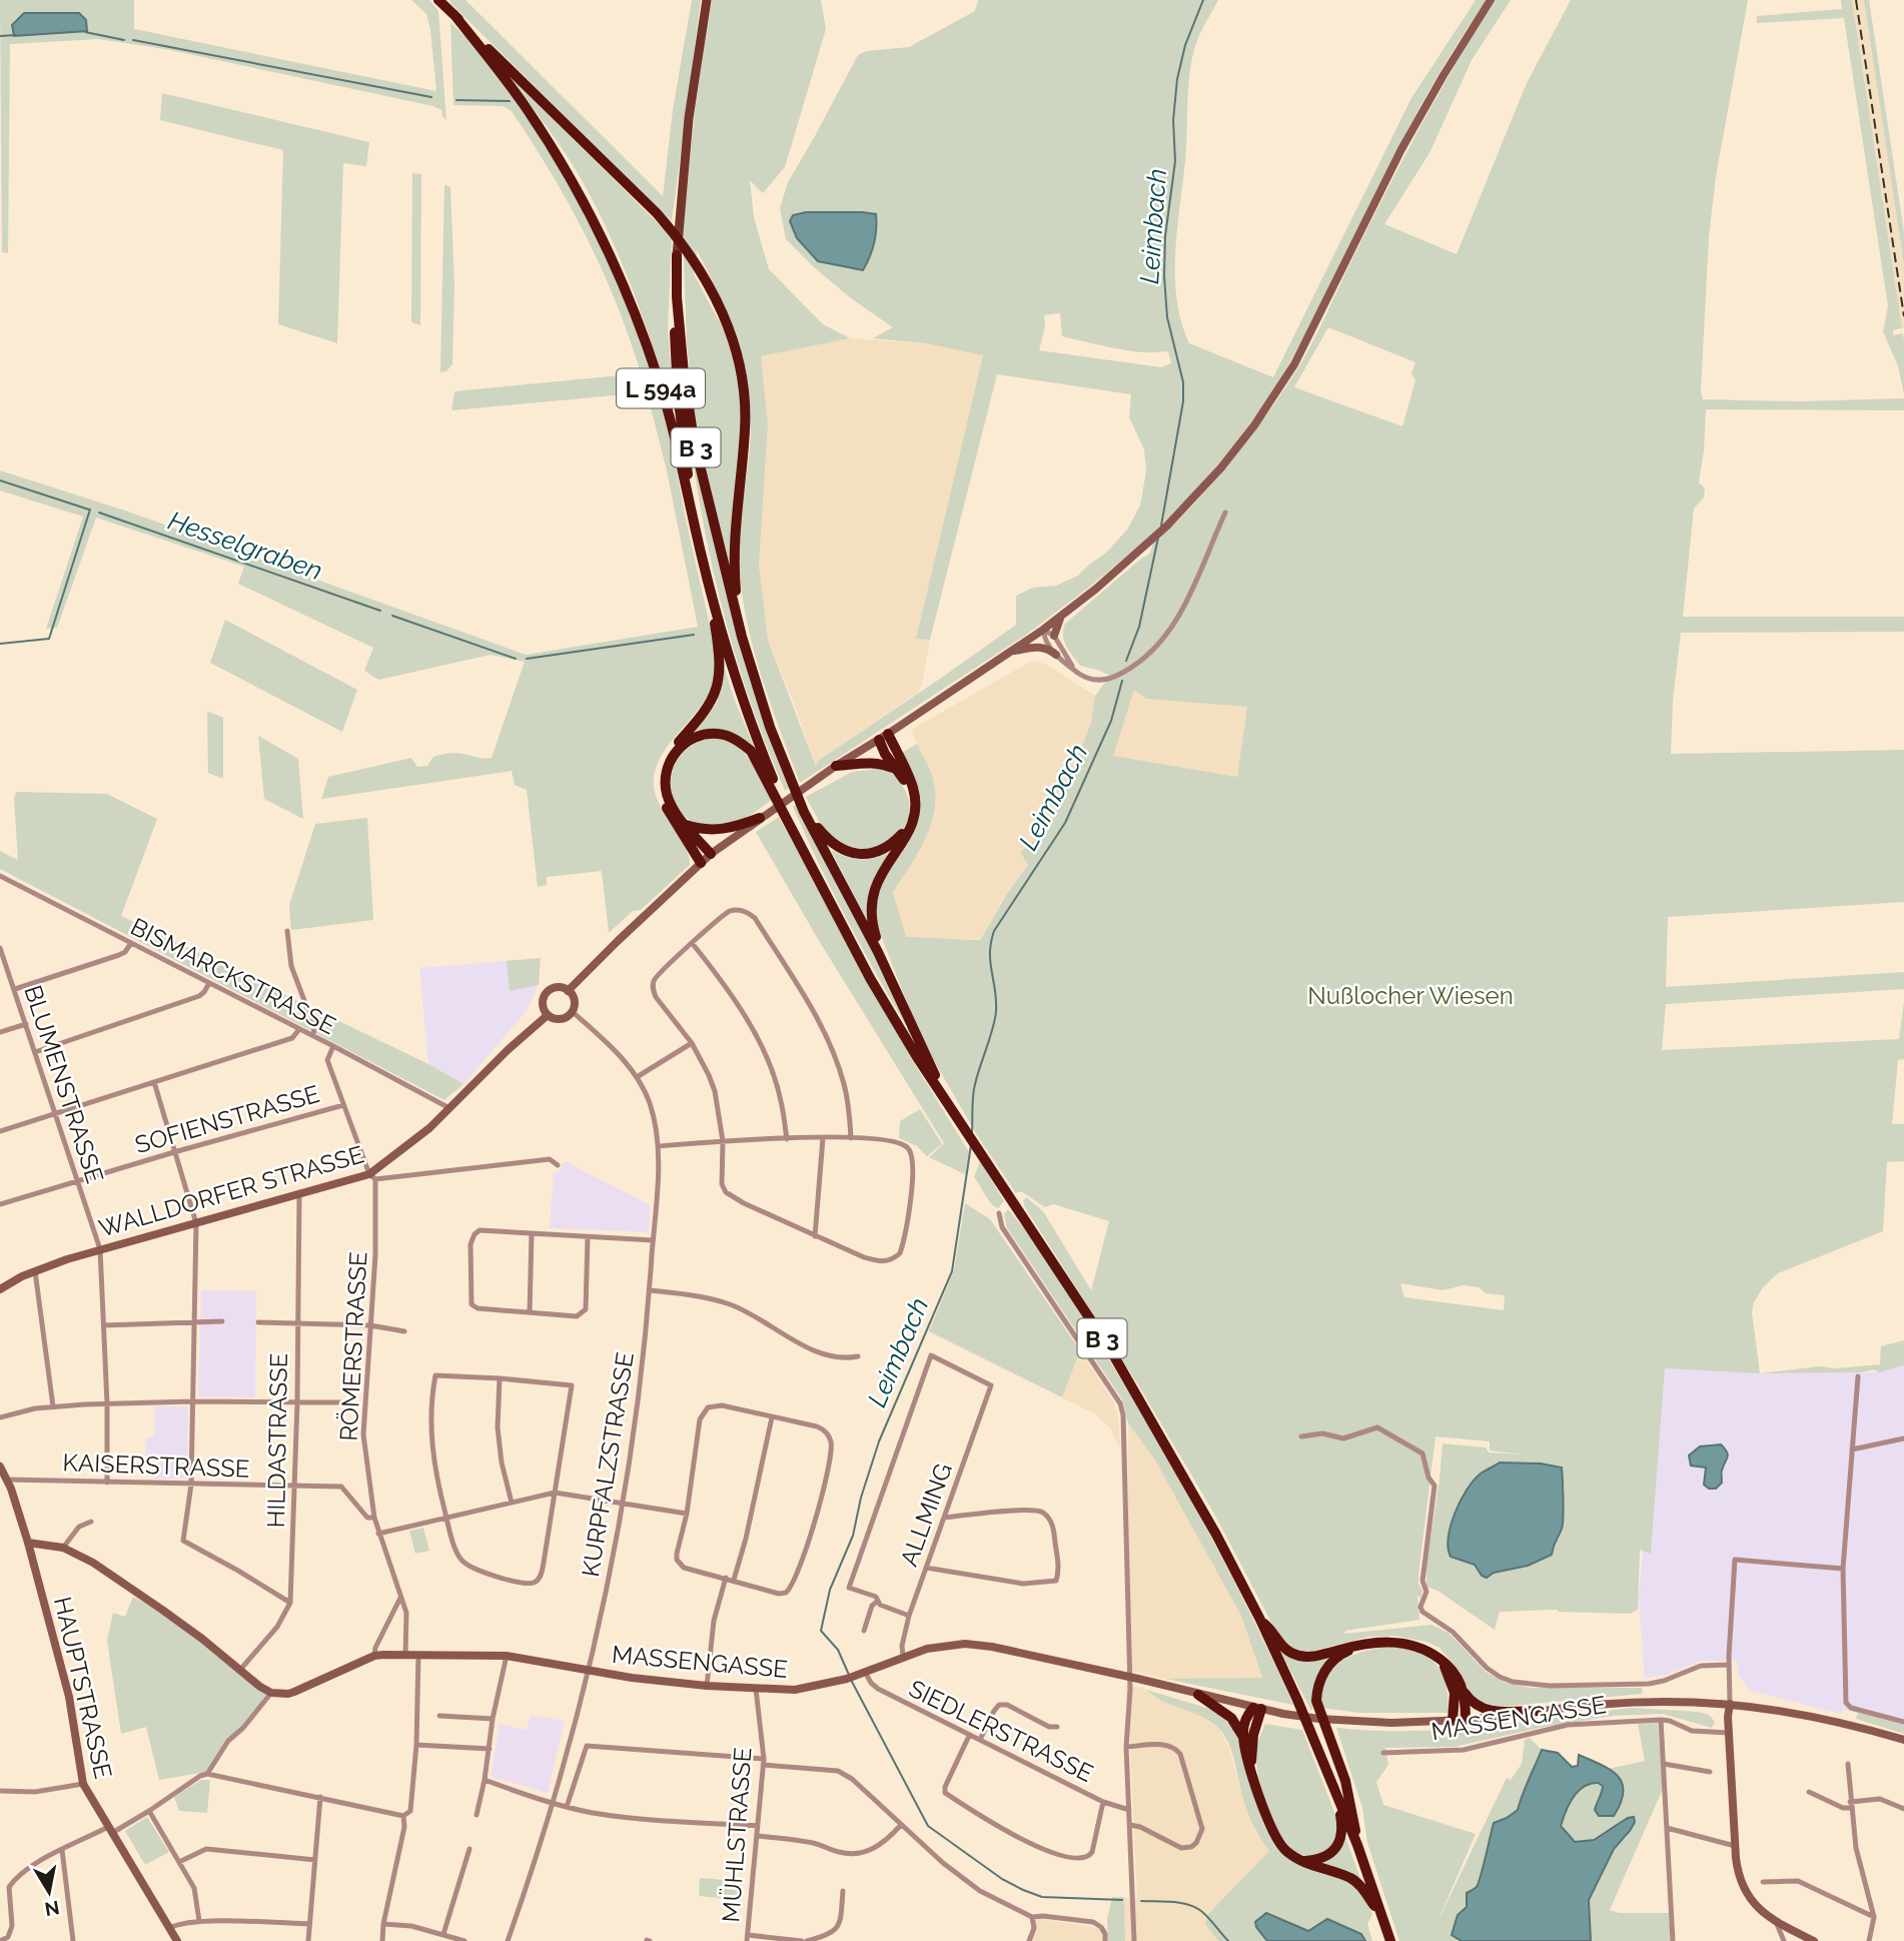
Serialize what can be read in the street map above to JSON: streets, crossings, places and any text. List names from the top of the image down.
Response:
{
  "streets": {
    "highway": ["L 594a", "B 3"],
    "main road": ["WALLDORFER STRASSE", "MASSENGASSE", "HAUPTSTRASSE"],
    "street": [
      "BISMARCKSTRASSE",
      "BLUMENSTRASSE",
      "SOFIENSTRASSE",
      "RÖMERSTRASSE",
      "HILDASTRASSE",
      "KURPFALZSTRASSE",
      "KAISERSTRASSE",
      "ALLMING",
      "SIEDLERSTRASSE",
      "MÜHLSTRASSE"
    ]
  },
  "crossings": [
    ["L 594a", "B 3"],
    ["BISMARCKSTRASSE", "WALLDORFER STRASSE"],
    ["BISMARCKSTRASSE", "RÖMERSTRASSE"],
    ["BLUMENSTRASSE", "SOFIENSTRASSE"],
    ["BLUMENSTRASSE", "WALLDORFER STRASSE"],
    ["BLUMENSTRASSE", "KAISERSTRASSE"],
    ["SOFIENSTRASSE", "RÖMERSTRASSE"],
    ["WALLDORFER STRASSE", "RÖMERSTRASSE"],
    ["WALLDORFER STRASSE", "HILDASTRASSE"],
    ["WALLDORFER STRASSE", "KURPFALZSTRASSE"],
    ["RÖMERSTRASSE", "KAISERSTRASSE"],
    ["RÖMERSTRASSE", "MASSENGASSE"],
    ["HILDASTRASSE", "KAISERSTRASSE"],
    ["KURPFALZSTRASSE", "MASSENGASSE"],
    ["KAISERSTRASSE", "HAUPTSTRASSE"],
    ["ALLMING", "MASSENGASSE"],
    ["MASSENGASSE", "SIEDLERSTRASSE"],
    ["MASSENGASSE", "MÜHLSTRASSE"]
  ],
  "water": ["Leimbach", "Hesselgraben"],
  "parks": ["Nußlocher Wiesen"],
  "north": "bottom"
}
